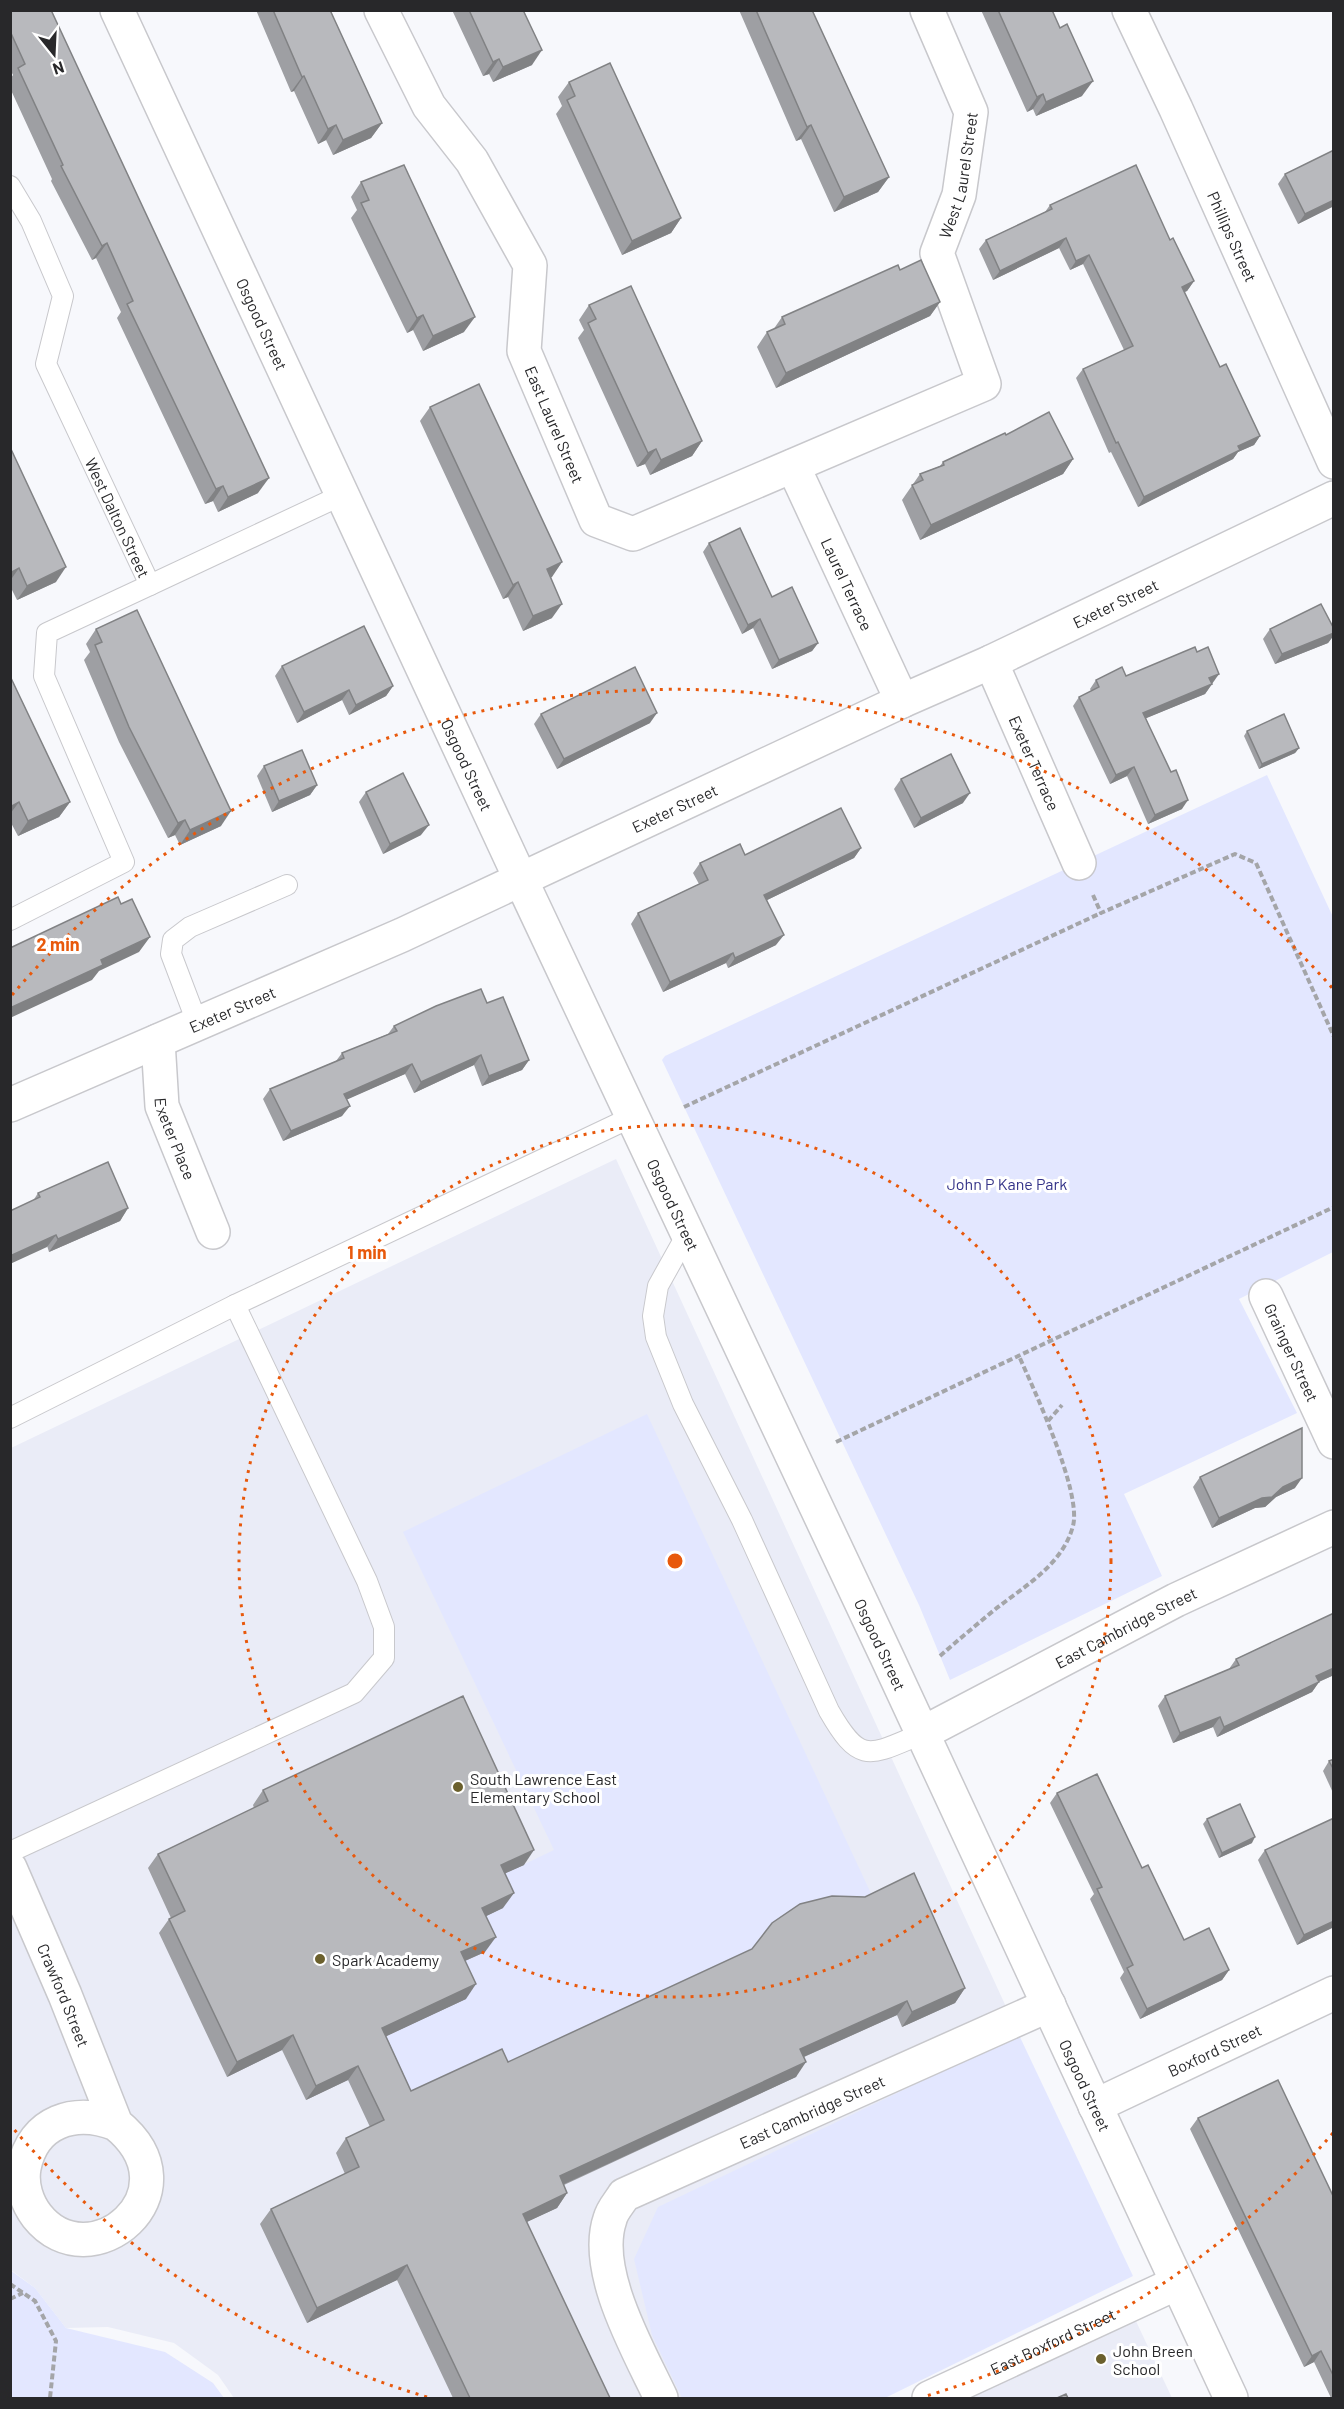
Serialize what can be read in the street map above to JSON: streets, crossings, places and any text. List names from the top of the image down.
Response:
{
  "streets": {
    "street": [
      "West Laurel Street",
      "Phillips Street",
      "Osgood Street",
      "East Laurel Street",
      "Laurel Terrace",
      "Exeter Street",
      "Exeter Terrace",
      "Exeter Place",
      "Grainger Street",
      "East Cambridge Street",
      "Crawford Street",
      "Boxford Street",
      "East Boxford Street"
    ],
    "lane": ["West Dalton Street"]
  },
  "crossings": [
    ["West Laurel Street", "East Laurel Street"],
    ["West Laurel Street", "Laurel Terrace"],
    ["Osgood Street", "Exeter Street"],
    ["Osgood Street", "East Cambridge Street"],
    ["Osgood Street", "Boxford Street"],
    ["Osgood Street", "East Boxford Street"],
    ["East Laurel Street", "Laurel Terrace"],
    ["Laurel Terrace", "Exeter Street"],
    ["Exeter Street", "Exeter Terrace"],
    ["Exeter Street", "Exeter Place"]
  ],
  "parks": ["John P Kane Park"],
  "places": ["South Lawrence East Elementary School", "Spark Academy", "John Breen School"],
  "north": "bottom",
  "rings": ["2 min", "1 min"]
}
